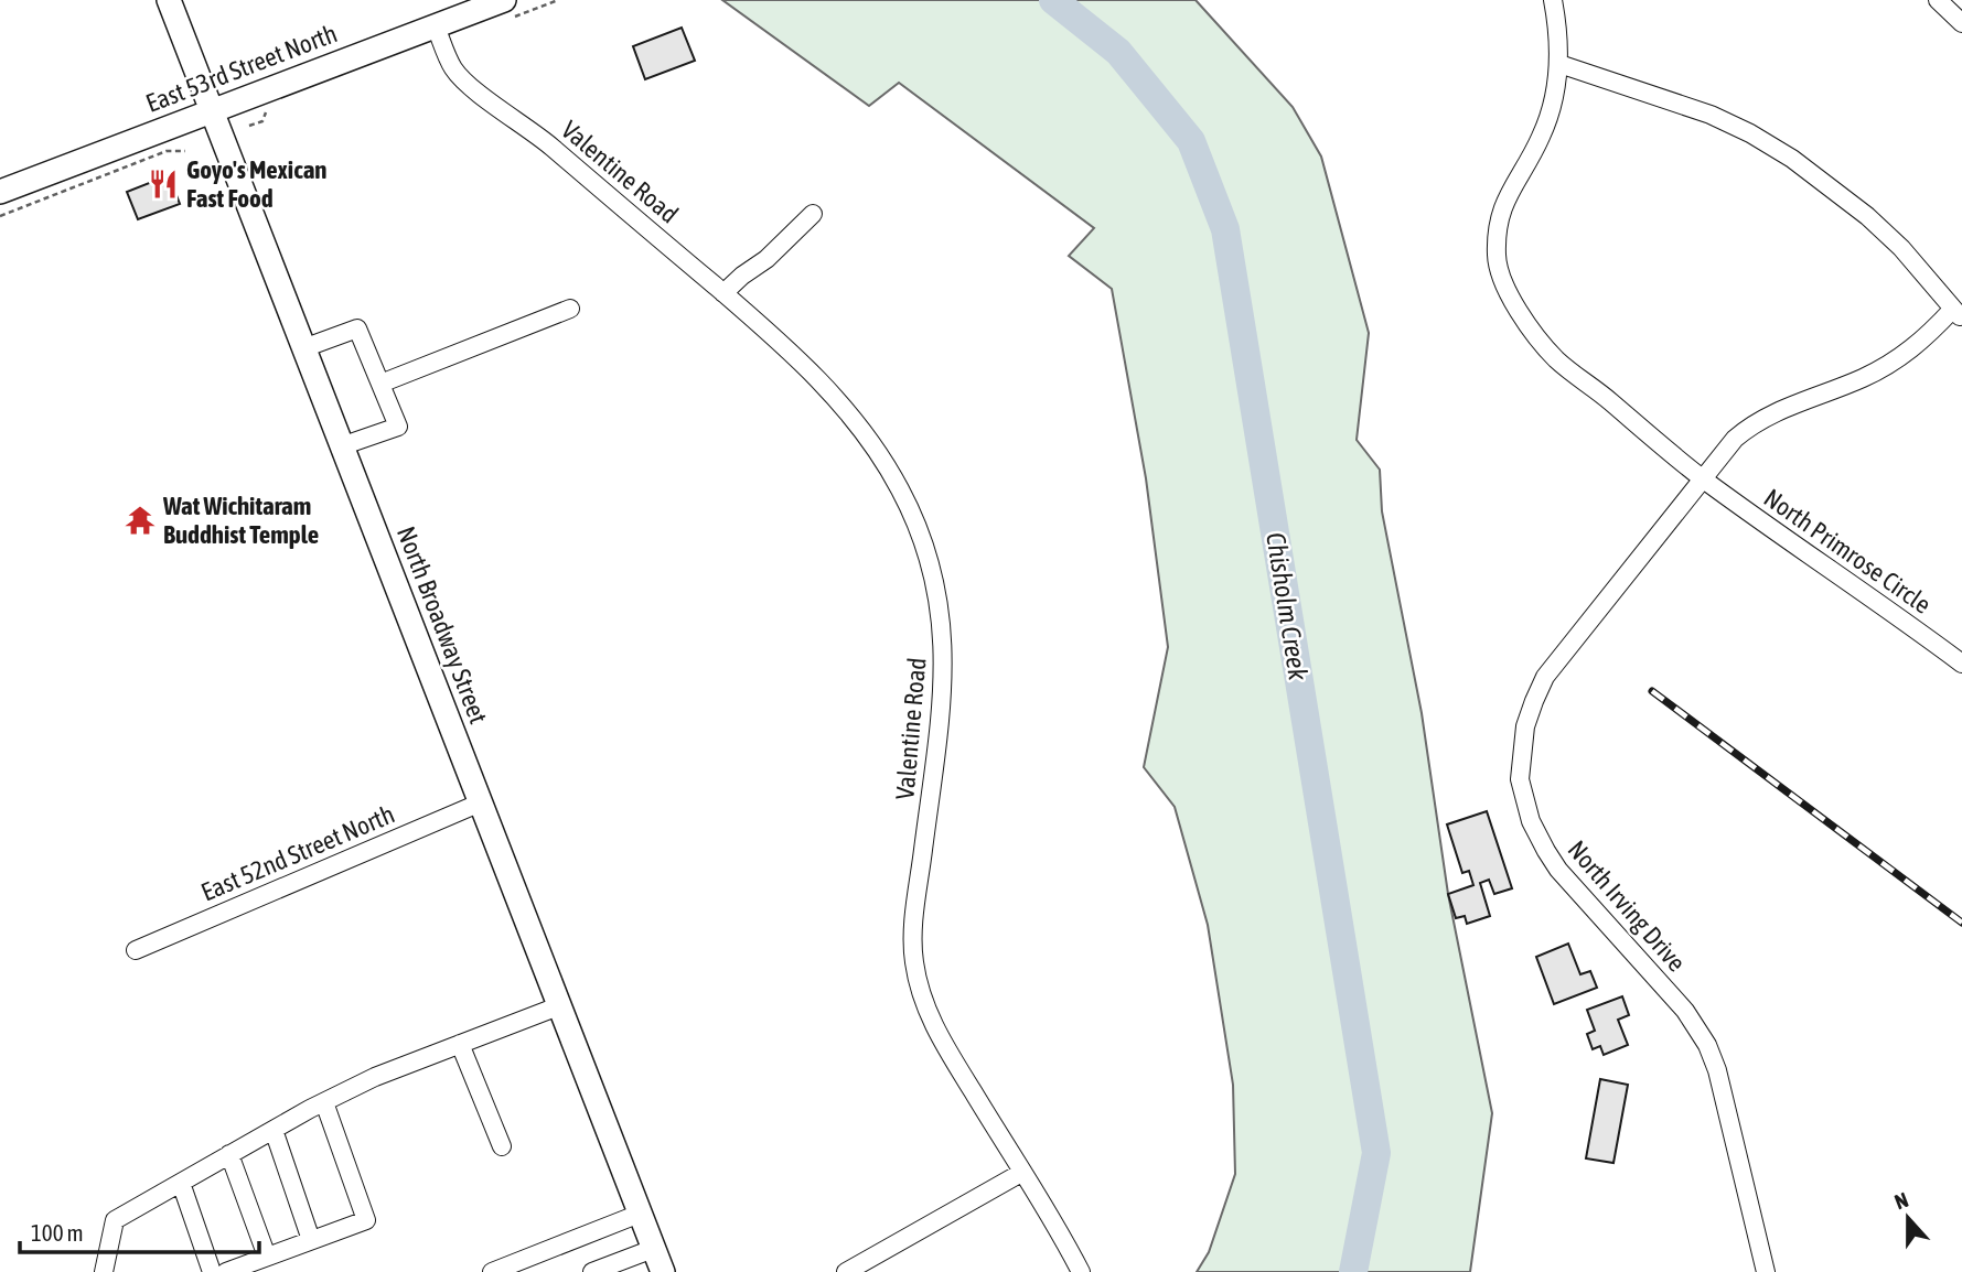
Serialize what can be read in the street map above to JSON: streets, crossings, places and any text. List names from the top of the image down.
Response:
{
  "streets": {
    "main road": ["East 53rd Street North", "North Broadway Street"],
    "street": [
      "Valentine Road",
      "North Primrose Circle",
      "East 52nd Street North",
      "North Irving Drive"
    ]
  },
  "crossings": [
    ["East 53rd Street North", "Valentine Road"],
    ["East 53rd Street North", "North Broadway Street"],
    ["North Primrose Circle", "North Irving Drive"],
    ["North Broadway Street", "East 52nd Street North"]
  ],
  "water": ["Chisholm Creek"],
  "places": {
    "restaurant": ["Goyo's Mexican Fast Food"],
    "temple": ["Wat Wichitaram Buddhist Temple"]
  },
  "scale_bar": "100 m",
  "north": "top"
}
